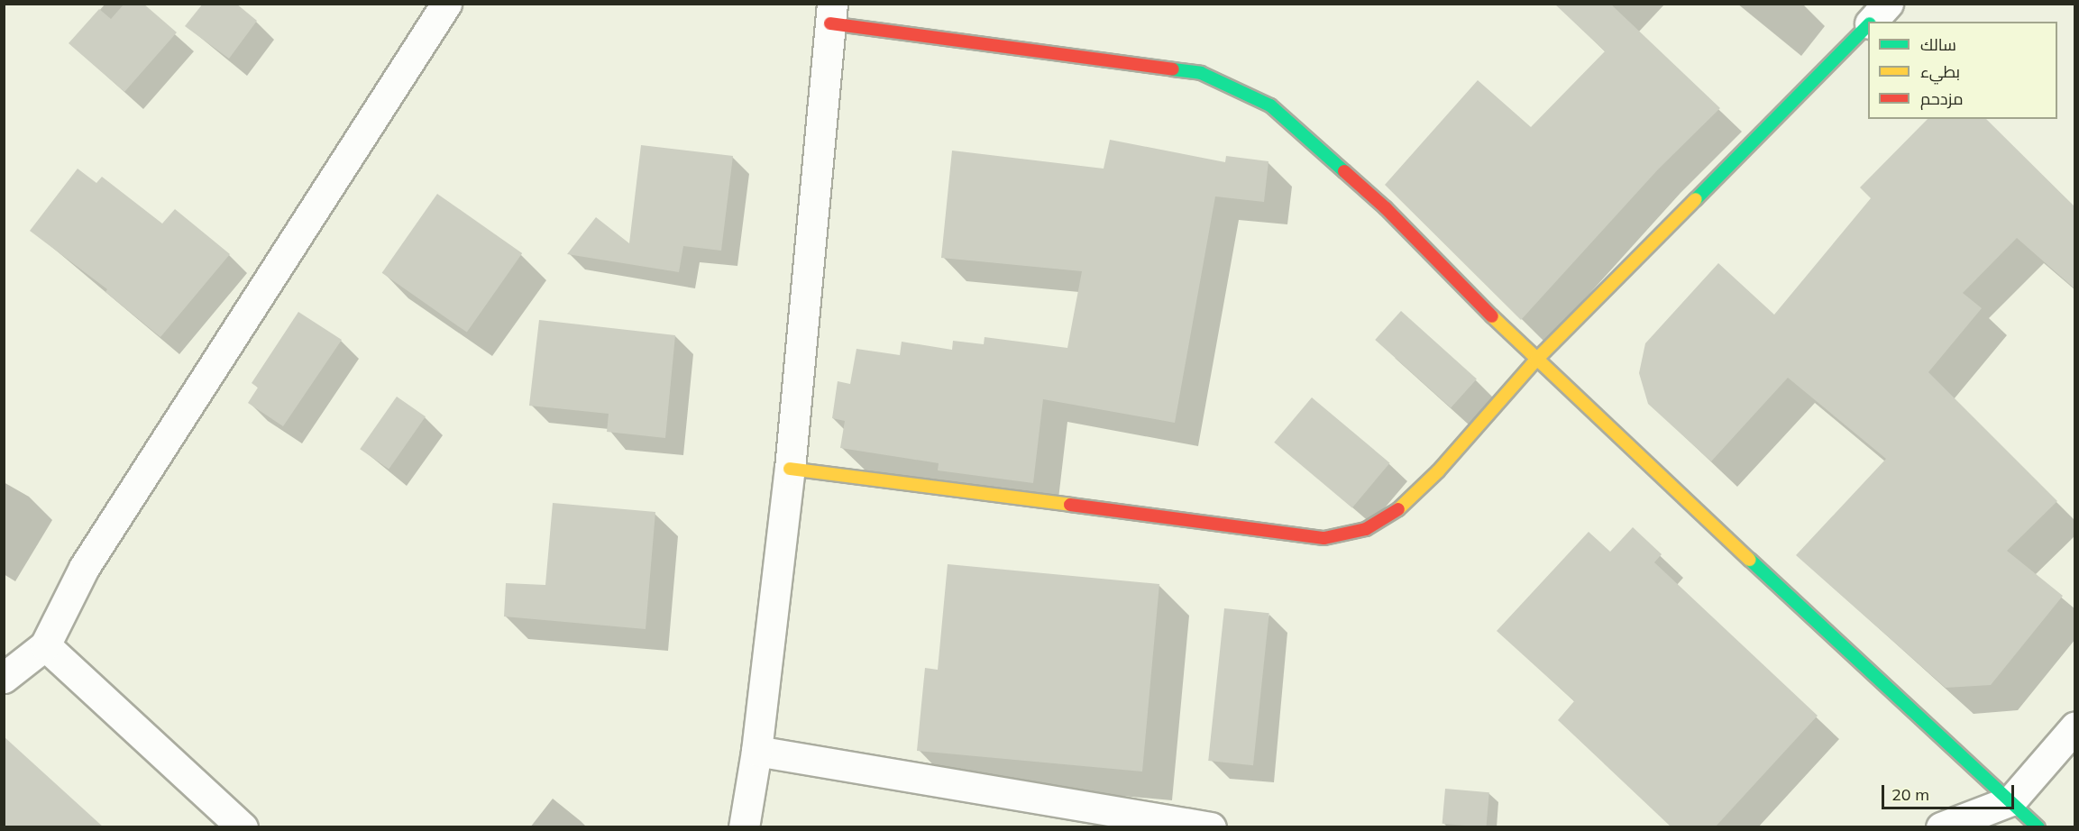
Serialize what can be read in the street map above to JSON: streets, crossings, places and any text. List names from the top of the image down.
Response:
{
  "legend": ["سالك", "بطيء", "مزدحم"],
  "scale_bar": "20 m"
}
